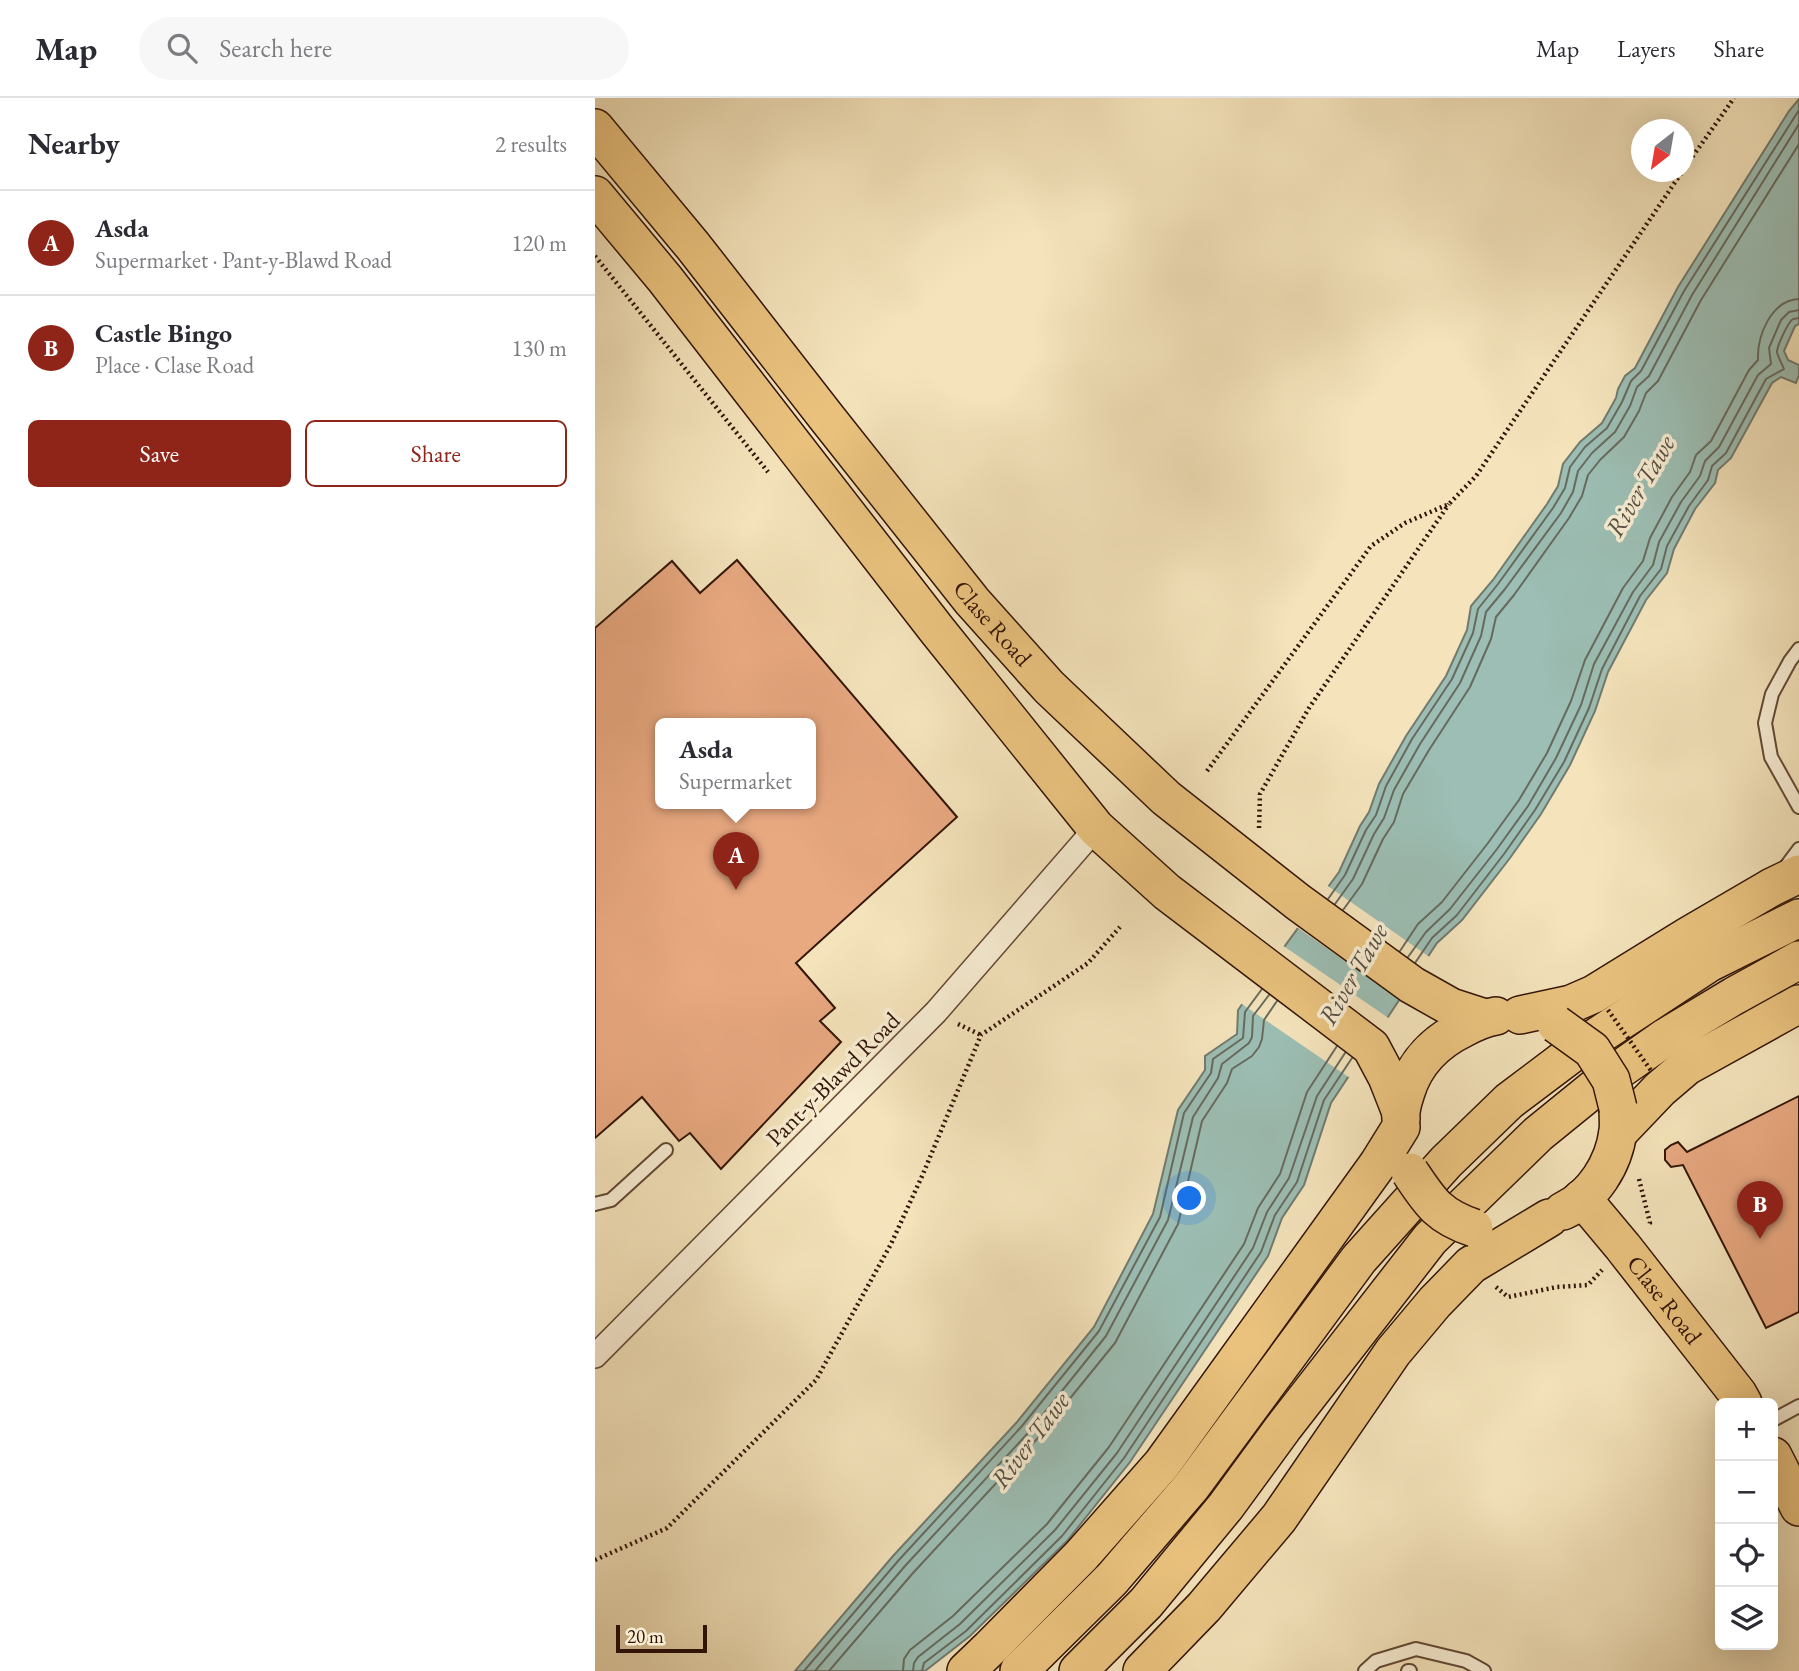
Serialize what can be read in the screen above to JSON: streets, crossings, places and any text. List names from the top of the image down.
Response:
{
  "streets": {
    "main road": ["Clase Road"],
    "street": ["Pant-y-Blawd Road"]
  },
  "crossings": [
    ["Clase Road", "Pant-y-Blawd Road"]
  ],
  "water": ["River Tawe"],
  "scale_bar": "20 m",
  "north": "bottom left",
  "page": {
    "header": "Map",
    "search": "Search here",
    "nav": ["Map", "Layers", "Share"],
    "heading": ["Nearby", "2 results"],
    "list": [
      {
        "mark": "A",
        "name": "Asda",
        "note": "Supermarket · Pant-y-Blawd Road",
        "value": "120 m"
      },
      {
        "mark": "B",
        "name": "Castle Bingo",
        "note": "Place · Clase Road",
        "value": "130 m"
      }
    ],
    "buttons": ["Save", "Share"],
    "popup": ["Asda", "Supermarket"],
    "pins": ["A", "B"],
    "map_buttons": ["+", "−"],
    "scale": "20 m"
  }
}
